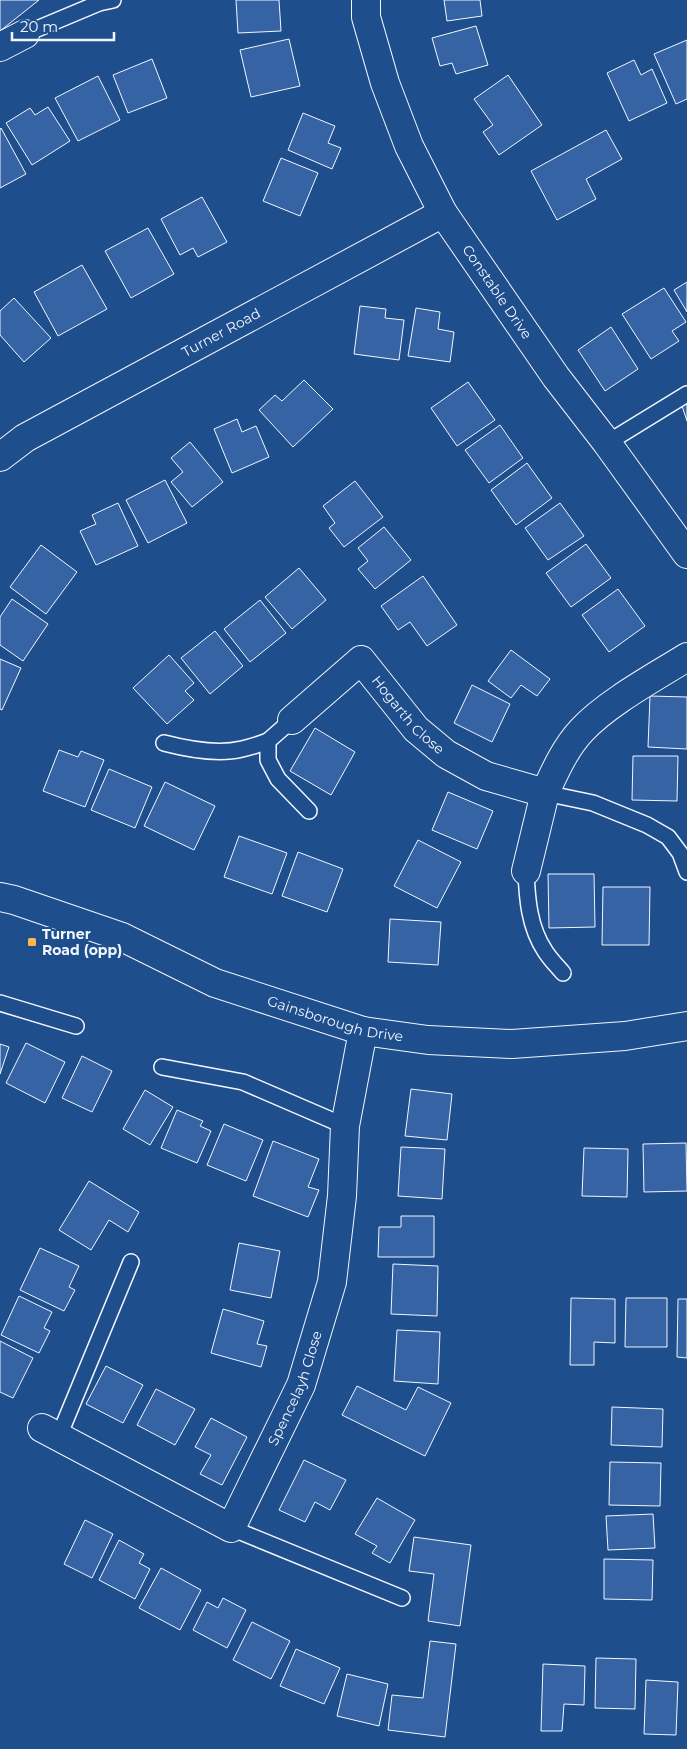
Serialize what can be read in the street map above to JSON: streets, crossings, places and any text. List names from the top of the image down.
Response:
{
  "streets": {
    "street": [
      "Constable Drive",
      "Turner Road",
      "Hogarth Close",
      "Gainsborough Drive",
      "Spencelayh Close"
    ]
  },
  "crossings": [
    ["Constable Drive", "Turner Road"],
    ["Gainsborough Drive", "Spencelayh Close"]
  ],
  "places": {
    "transit": ["Turner Road (opp)"]
  },
  "scale_bar": "20 m"
}
